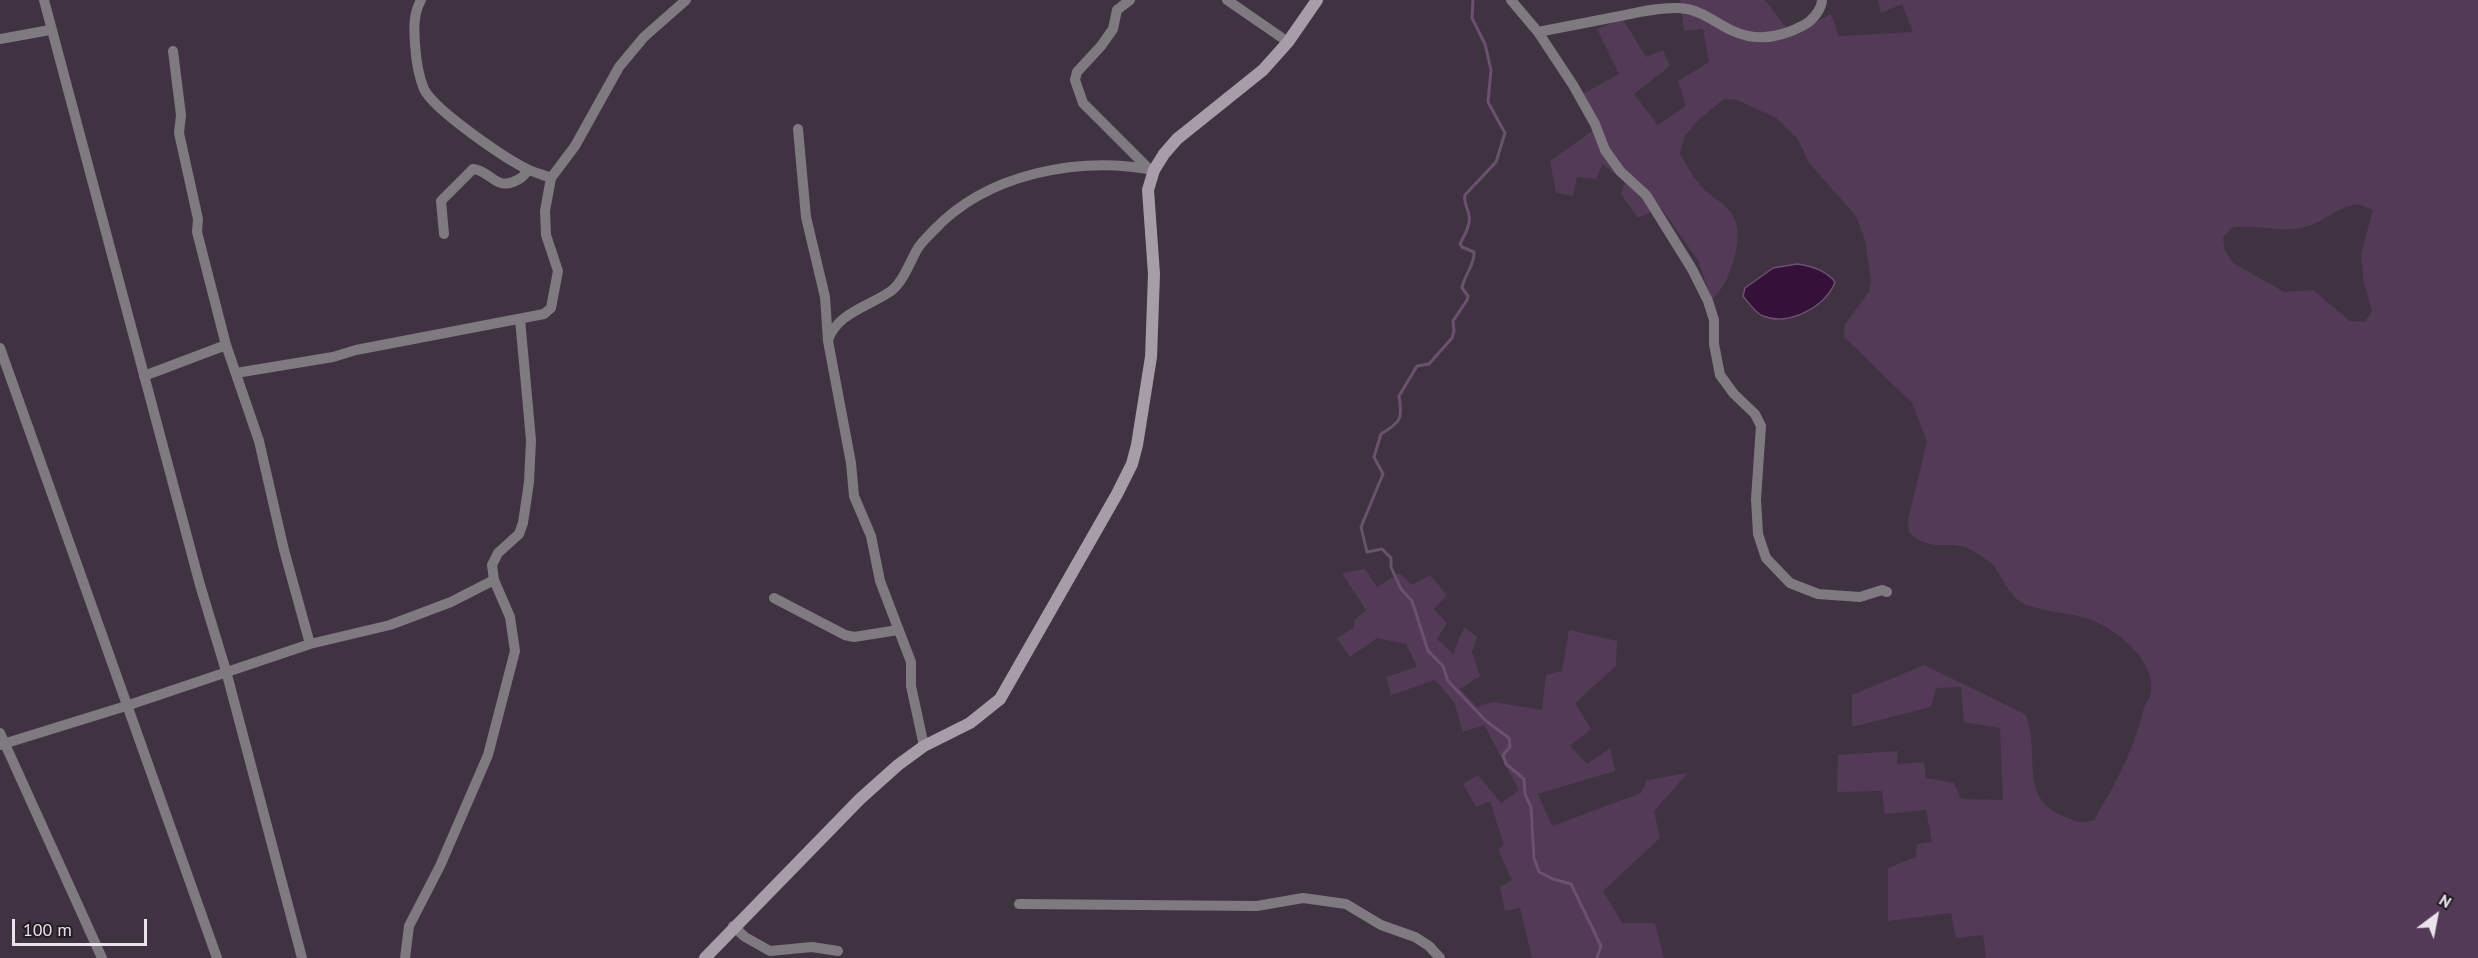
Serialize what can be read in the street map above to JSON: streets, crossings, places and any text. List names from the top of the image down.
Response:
{
  "scale_bar": "100 m",
  "north": "top right"
}
